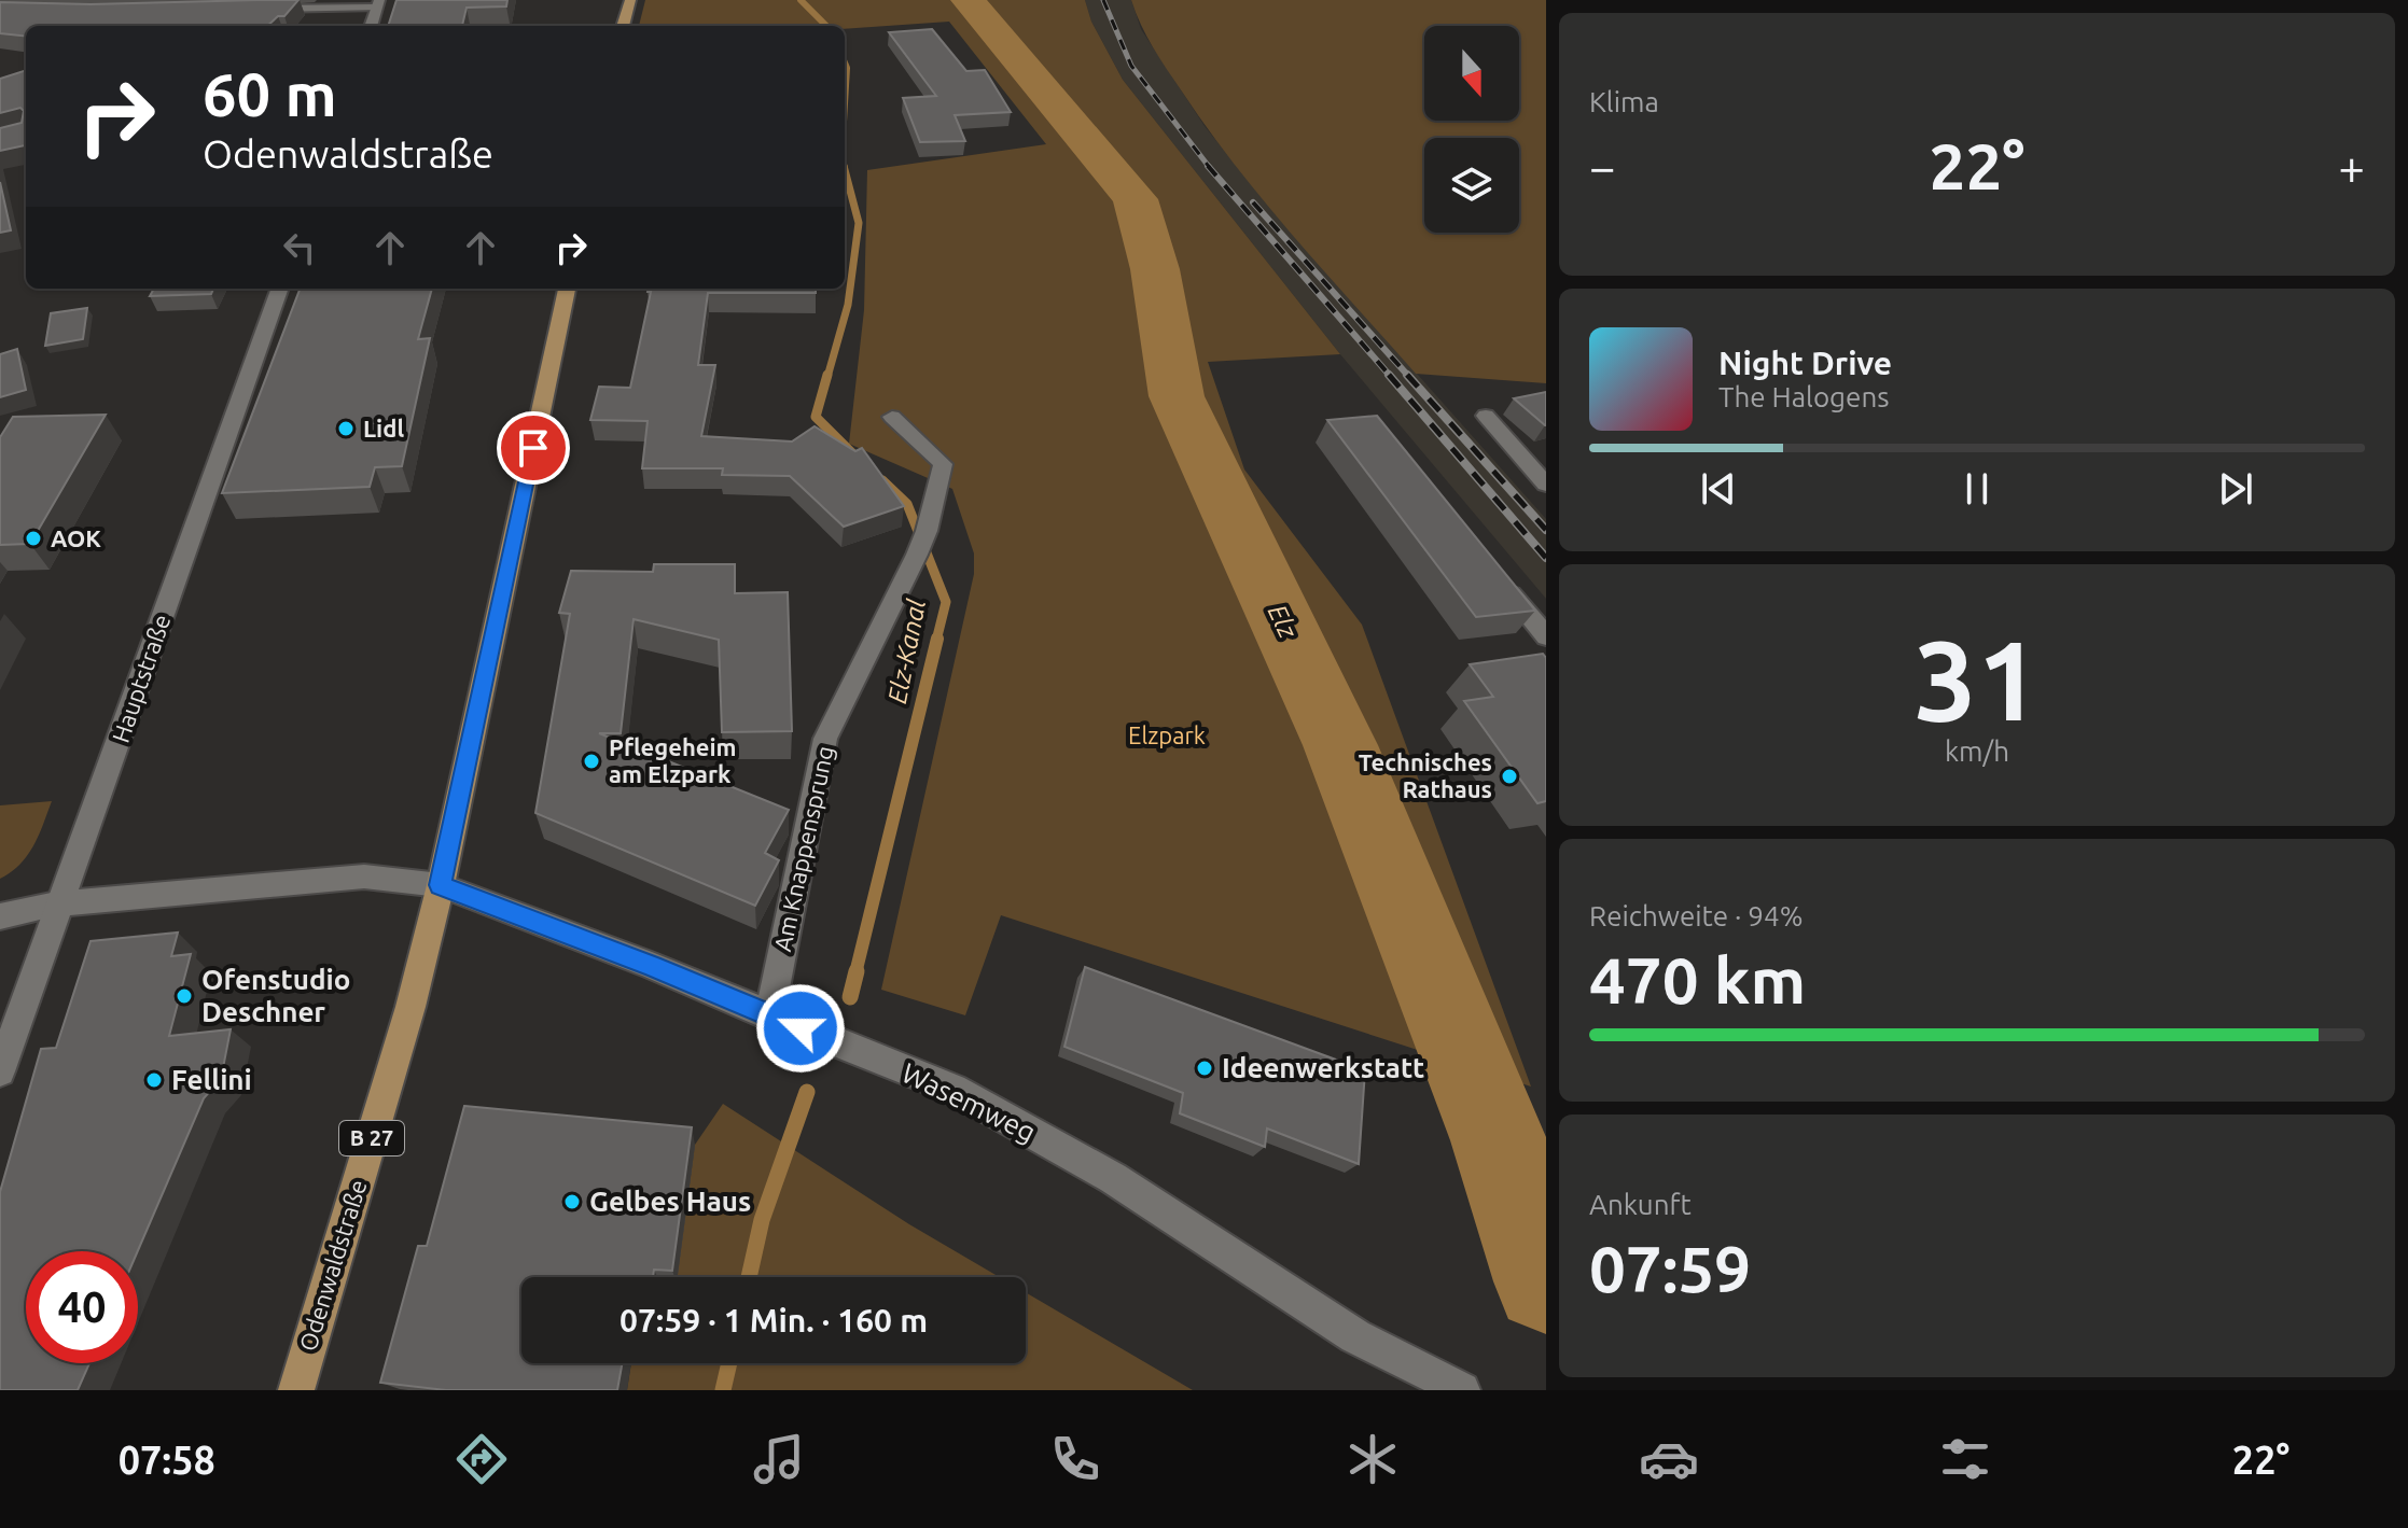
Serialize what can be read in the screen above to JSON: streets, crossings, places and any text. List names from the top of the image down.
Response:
{
  "streets": {
    "main road": ["B 27", "Odenwaldstraße"],
    "street": ["Hauptstraße", "Am Knappensprung", "Wasemweg"]
  },
  "crossings": [
    ["Hauptstraße", "Wasemweg"],
    ["Am Knappensprung", "Wasemweg"],
    ["Wasemweg", "Odenwaldstraße"]
  ],
  "water": ["Elz", "Elz-Kanal"],
  "parks": ["Elzpark"],
  "places": [
    "Lidl",
    "AOK",
    "Pflegeheim am Elzpark",
    "Technisches Rathaus",
    "Ofenstudio Deschner",
    "Ideenwerkstatt",
    "Fellini",
    "Gelbes Haus"
  ],
  "north": "bottom",
  "page": {
    "tile": [
      "Klima",
      ["31", "km/h"],
      ["Reichweite · 94%", "470 km"],
      ["Ankunft", "07:59"]
    ],
    "turn": ["60 m", "Odenwaldstraße"],
    "heat": ["−", "22°", "+"],
    "song": ["Night Drive", "The Halogens"],
    "limit": "40",
    "trip": "07:59 · 1 Min. · 160 m",
    "tabs": ["07:58", "22°"]
  }
}
